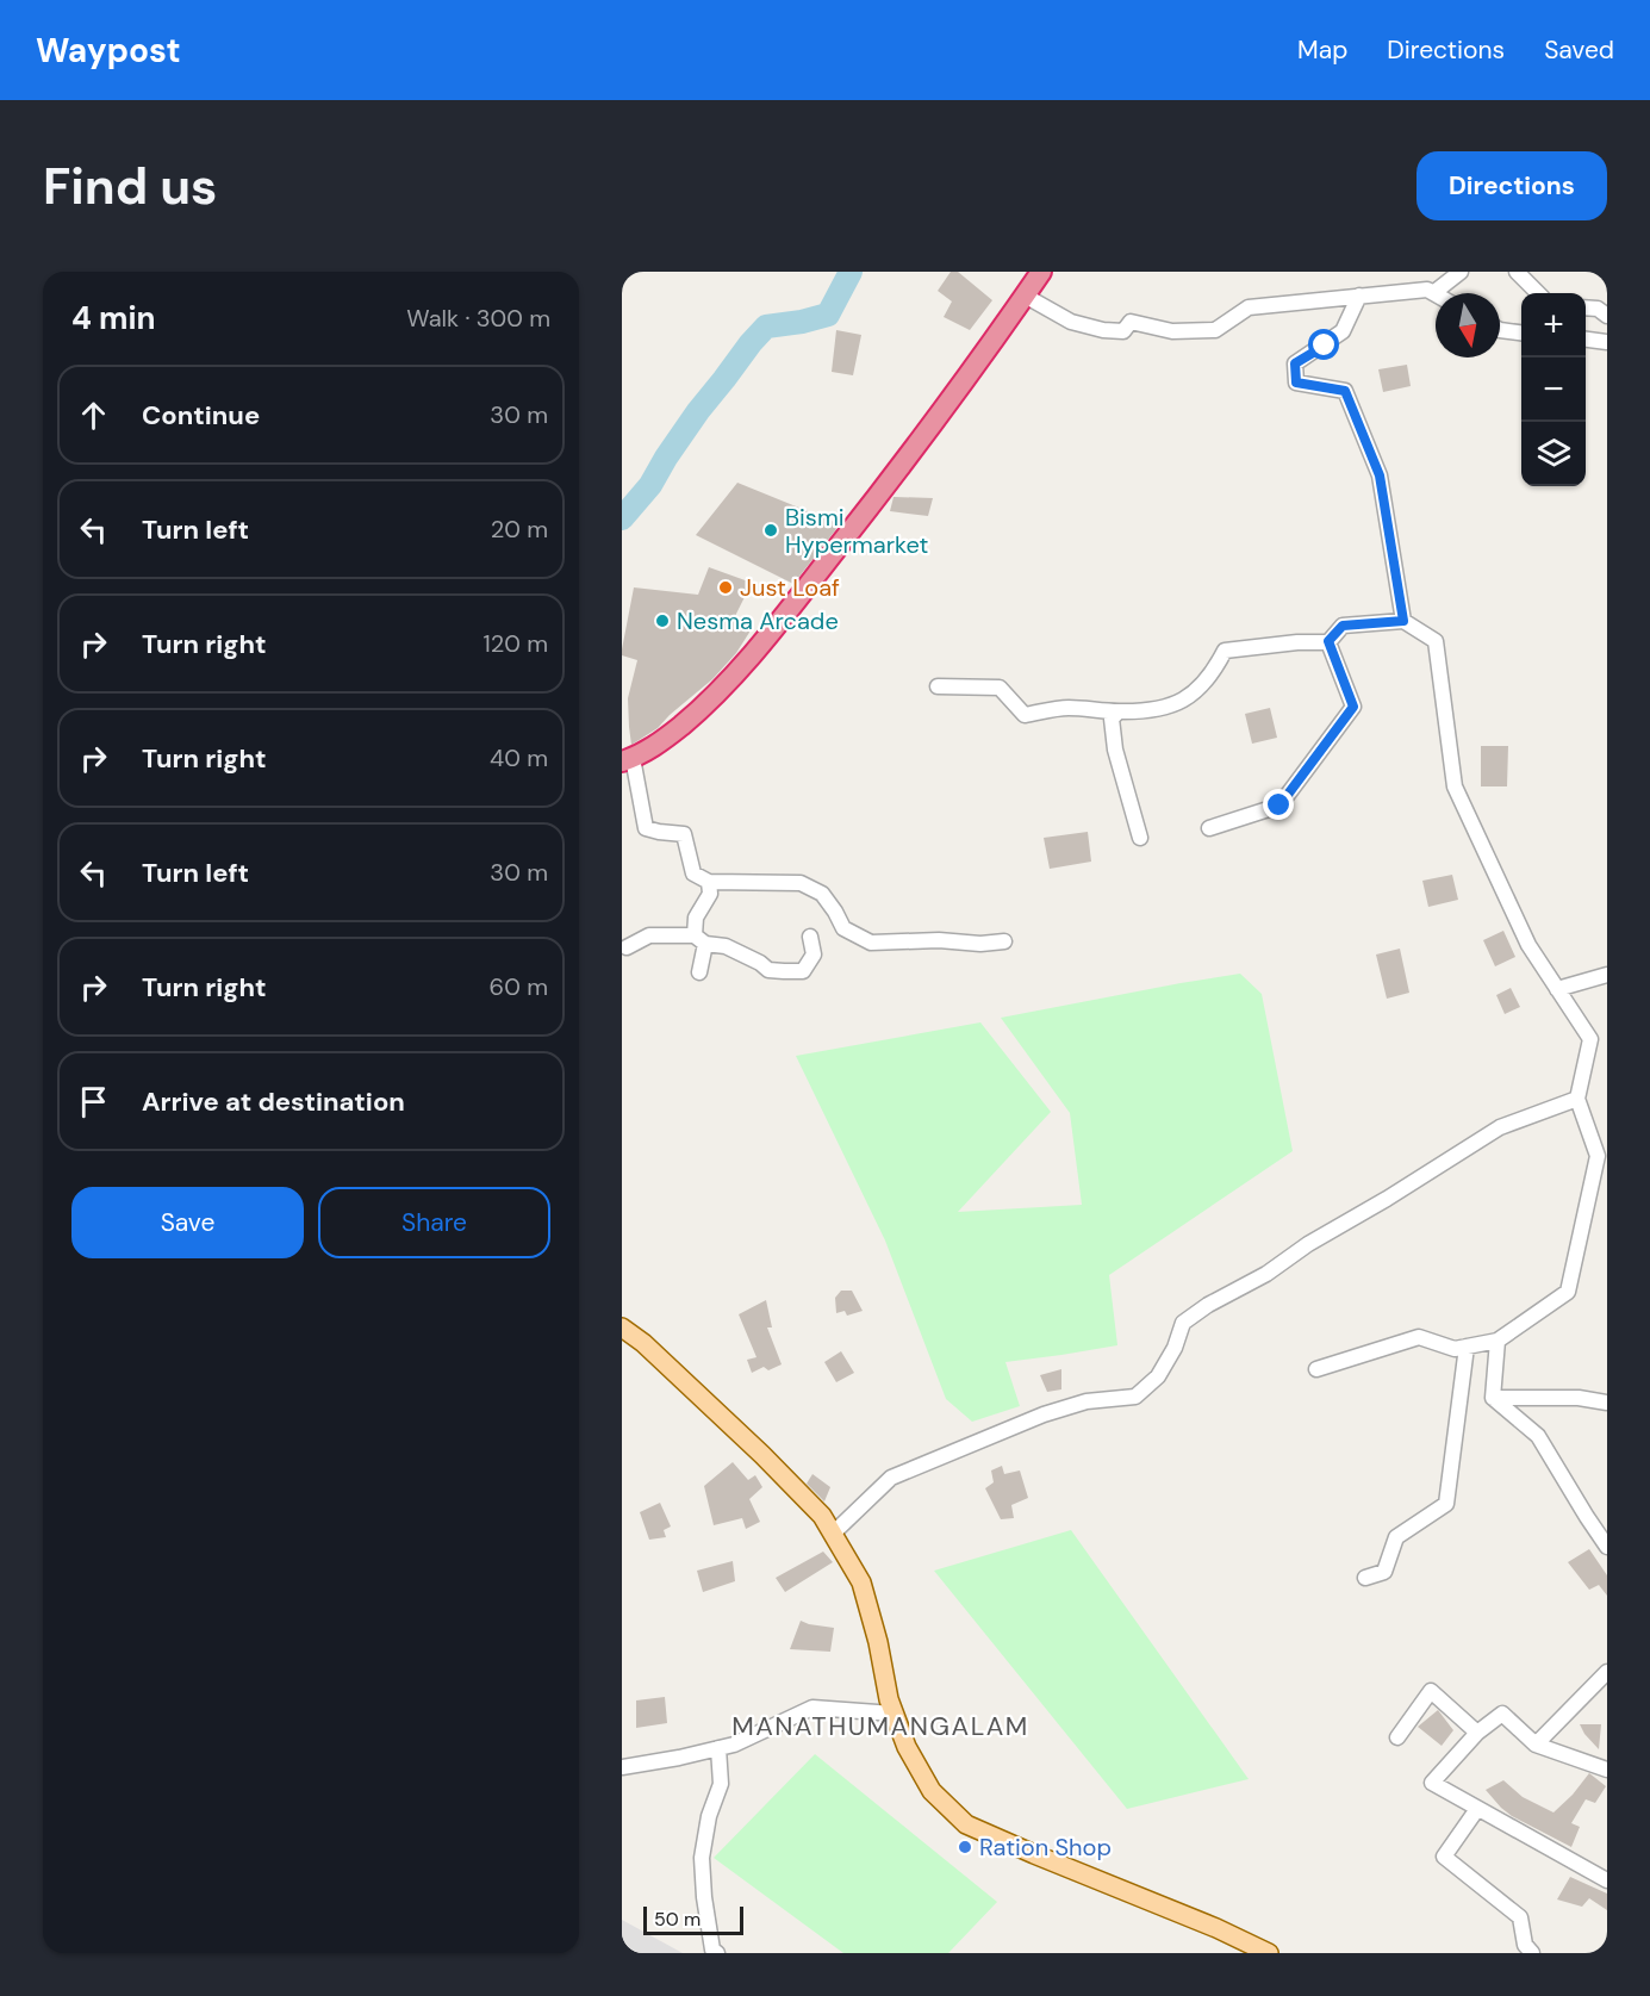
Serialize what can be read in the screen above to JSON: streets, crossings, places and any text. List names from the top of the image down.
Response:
{
  "districts": ["MANATHUMANGALAM"],
  "places": [
    "Bismi Hypermarket",
    "Just Loaf",
    "Nesma Arcade",
    "Ration Shop"
  ],
  "scale_bar": "50 m",
  "north": "bottom",
  "page": {
    "header": "Waypost",
    "nav": ["Map", "Directions", "Saved"],
    "buttons": [
      "Directions",
      ["Save", "Share"]
    ],
    "title": "Find us",
    "heading": ["4 min", "Walk · 300 m"],
    "map_buttons": ["+", "−"],
    "list": [
      ["Continue", "30 m"],
      ["Turn left", "20 m"],
      ["Turn right", "120 m"],
      ["Turn right", "40 m"],
      ["Turn left", "30 m"],
      ["Turn right", "60 m"],
      "Arrive at destination"
    ],
    "scale": "50 m"
  }
}
